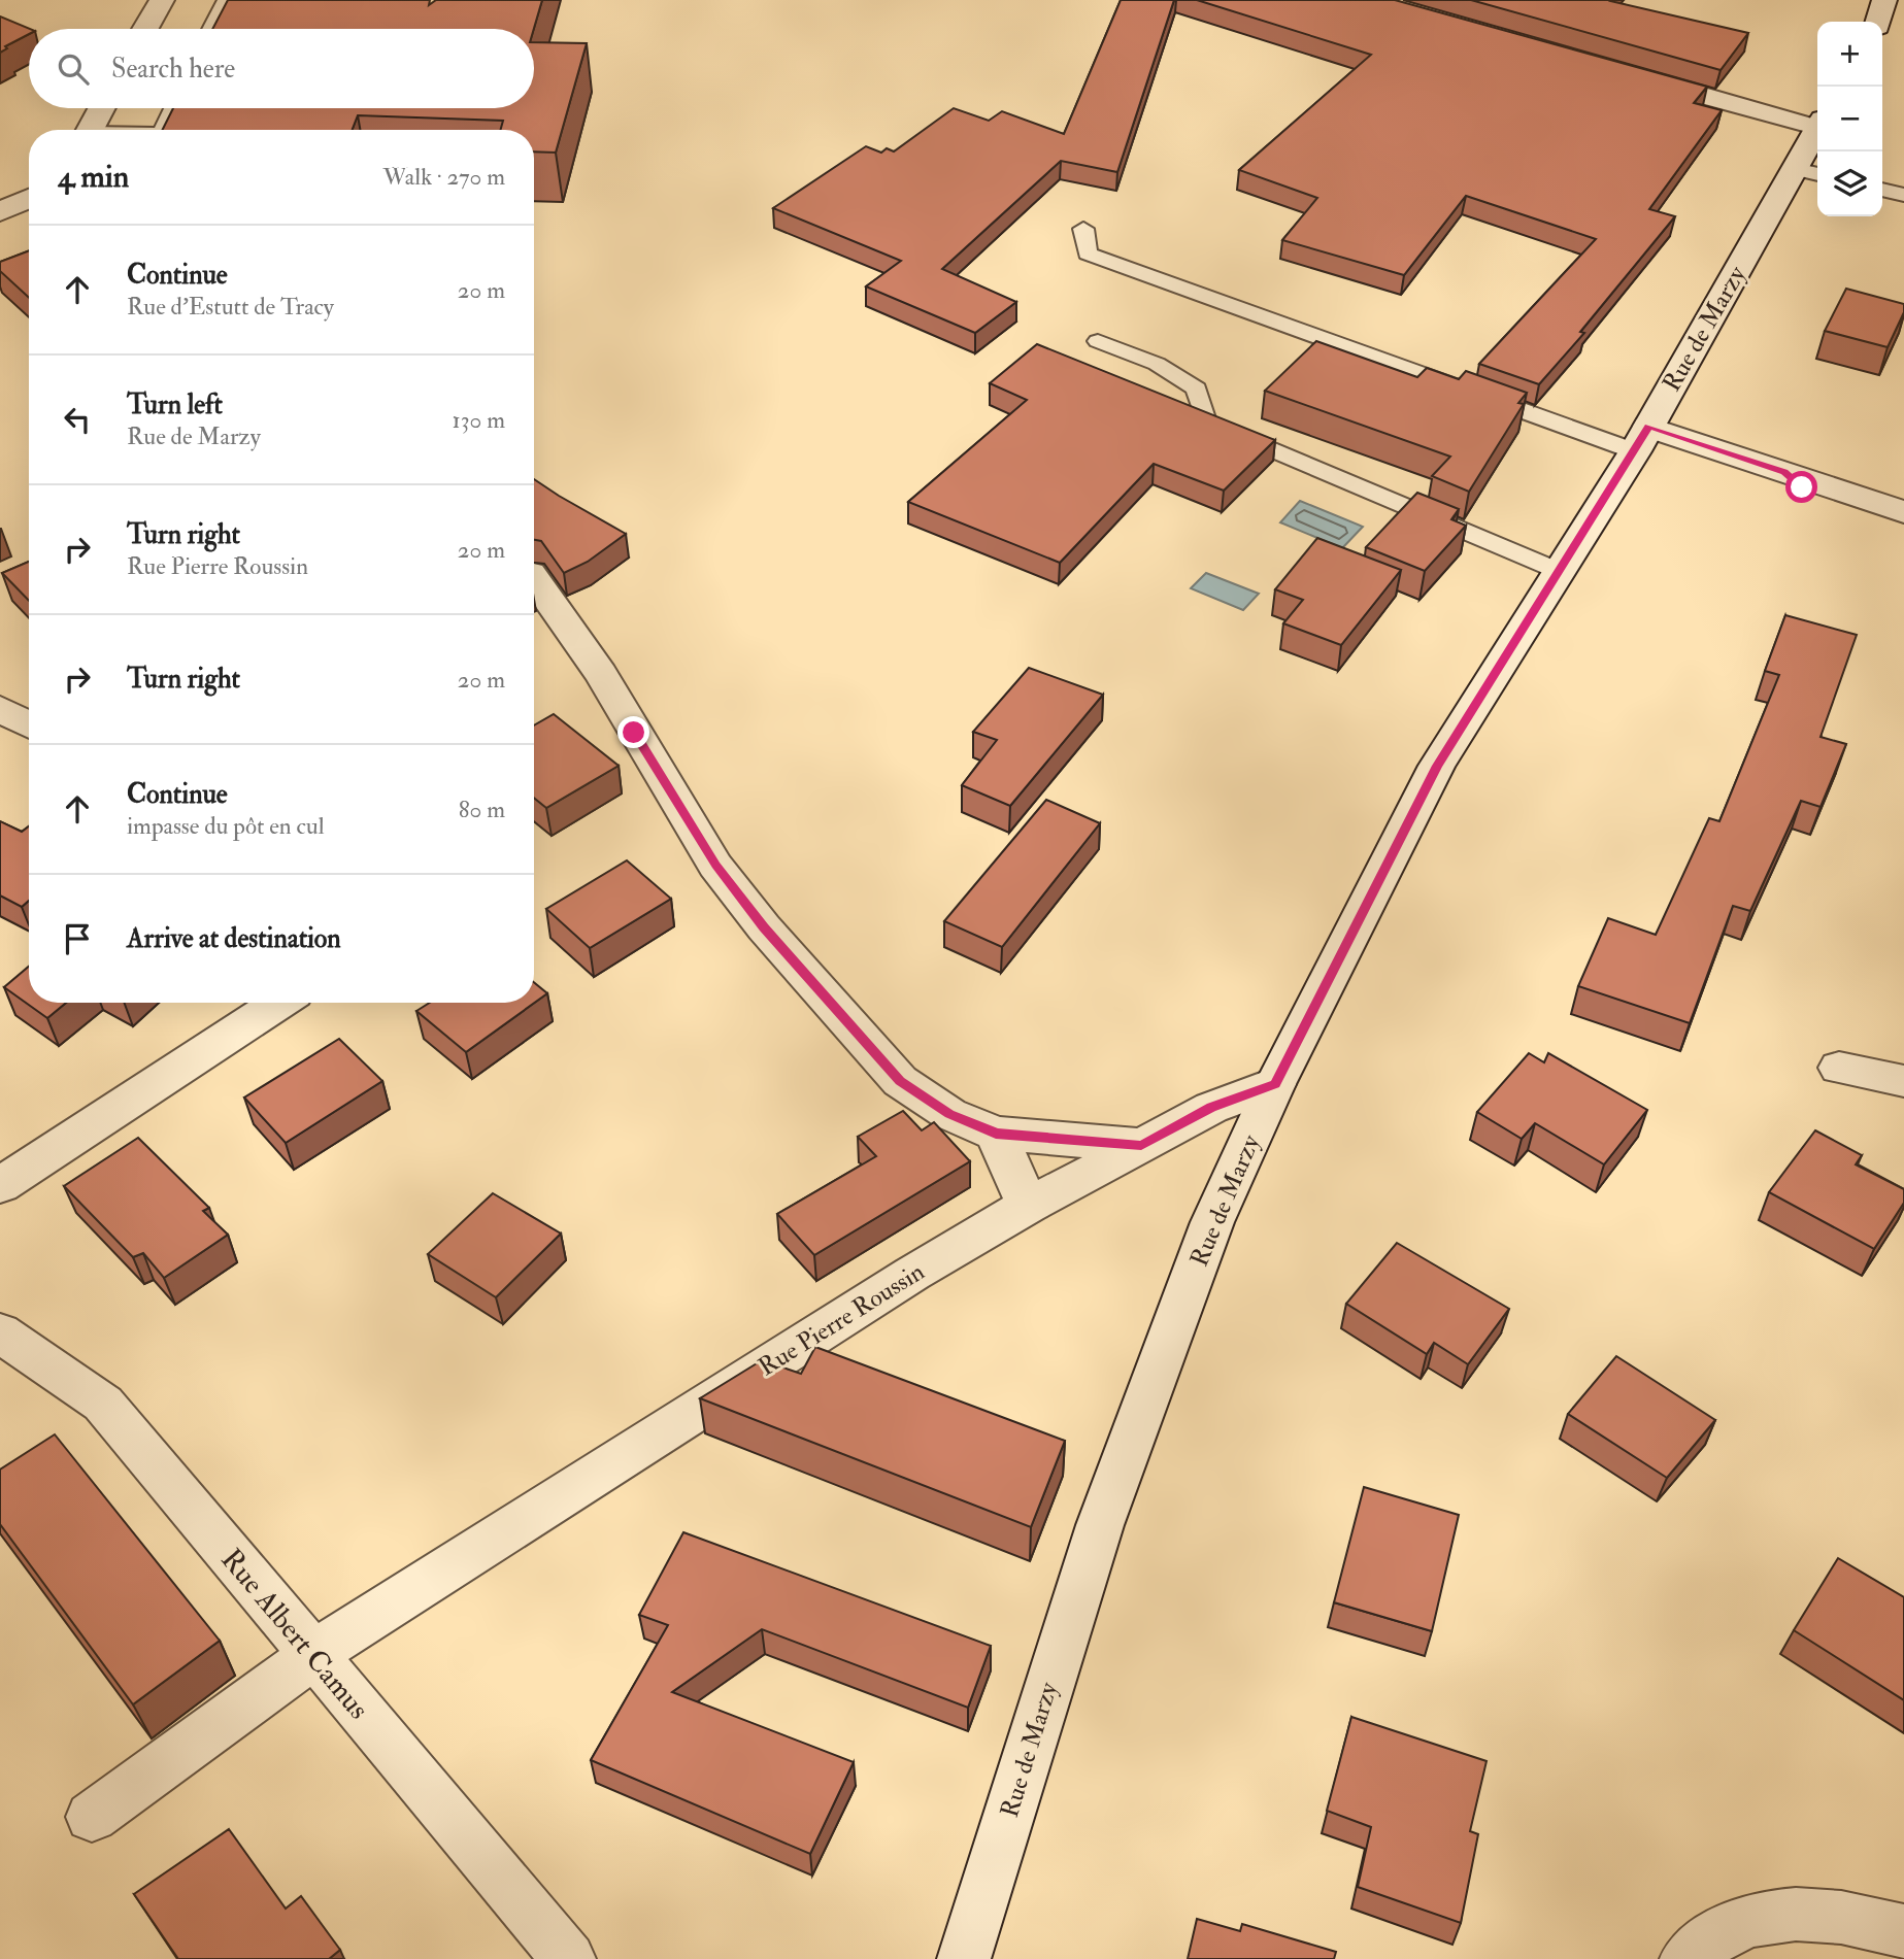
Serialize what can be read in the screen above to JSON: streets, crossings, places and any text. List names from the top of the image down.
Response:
{
  "streets": {
    "street": ["Rue de Marzy", "Rue Pierre Roussin", "Rue Albert Camus"]
  },
  "crossings": [
    ["Rue de Marzy", "Rue Pierre Roussin"],
    ["Rue Pierre Roussin", "Rue Albert Camus"]
  ],
  "page": {
    "map_buttons": ["+", "−"],
    "search": "Search here",
    "heading": ["4 min", "Walk · 270 m"],
    "list": [
      ["Continue", "Rue d'Estutt de Tracy", "20 m"],
      ["Turn left", "Rue de Marzy", "130 m"],
      ["Turn right", "Rue Pierre Roussin", "20 m"],
      ["Turn right", "20 m"],
      ["Continue", "impasse du pôt en cul", "80 m"],
      "Arrive at destination"
    ]
  }
}
